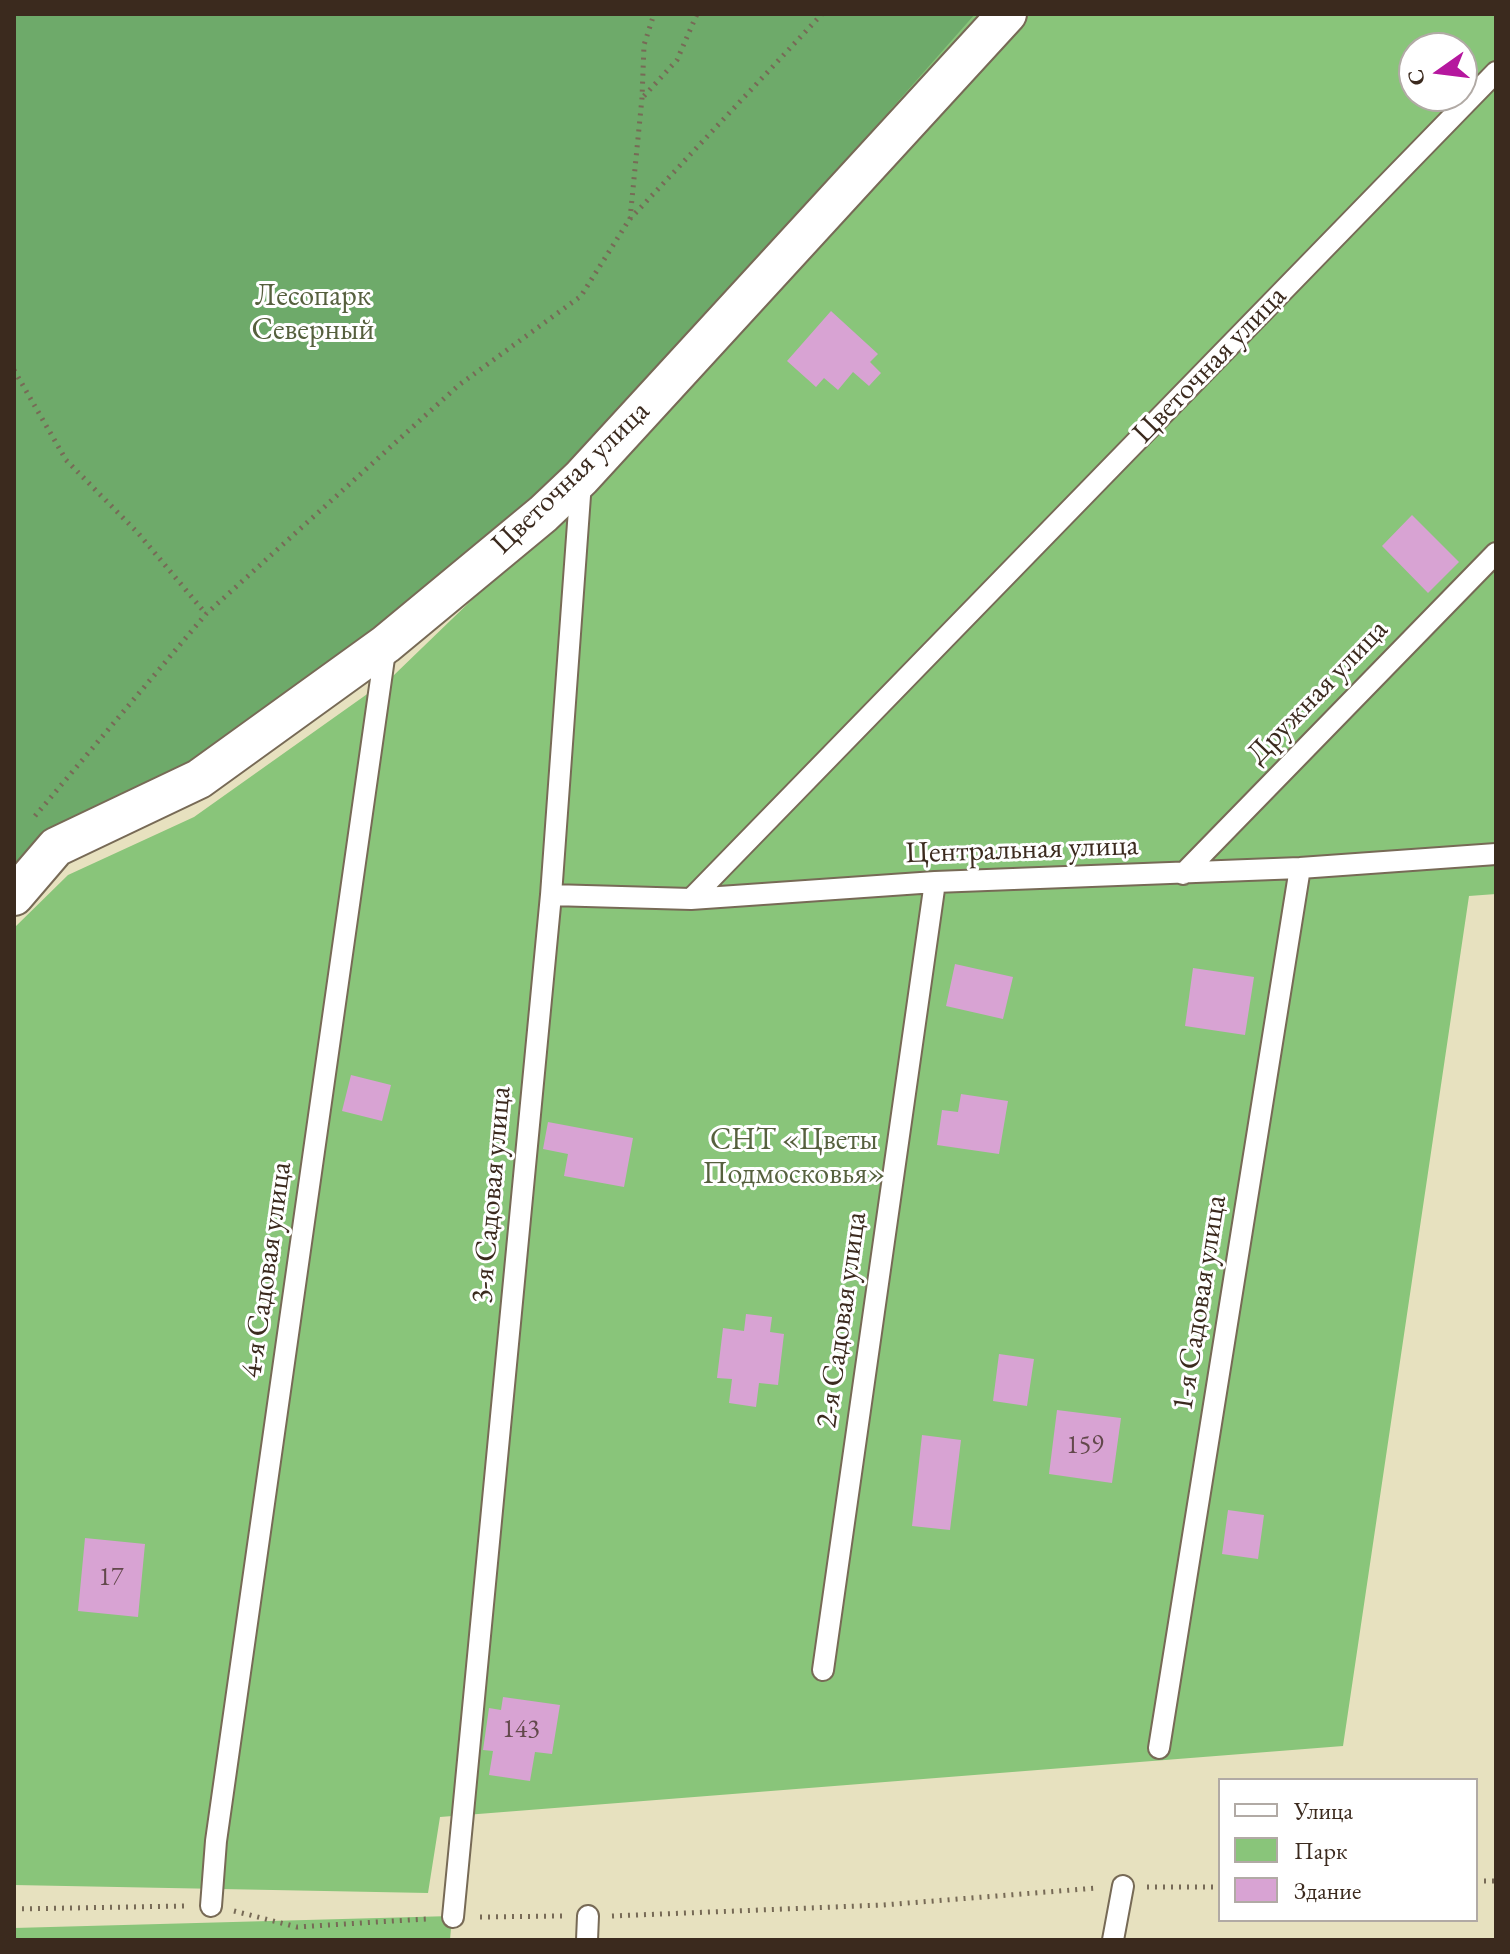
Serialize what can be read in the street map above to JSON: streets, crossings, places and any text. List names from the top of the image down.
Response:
{
  "streets": {
    "street": ["Цветочная улица"],
    "lane": [
      "Дружная улица",
      "Центральная улица",
      "3-я Садовая улица",
      "4-я Садовая улица",
      "1-я Садовая улица",
      "2-я Садовая улица"
    ]
  },
  "crossings": [
    ["Цветочная улица", "Центральная улица"],
    ["Цветочная улица", "3-я Садовая улица"],
    ["Цветочная улица", "4-я Садовая улица"],
    ["Дружная улица", "Центральная улица"],
    ["Центральная улица", "3-я Садовая улица"],
    ["Центральная улица", "1-я Садовая улица"],
    ["Центральная улица", "2-я Садовая улица"]
  ],
  "parks": ["Лесопарк Северный", "СНТ «Цветы Подмосковья»"],
  "house_numbers": ["159", "17", "143"],
  "legend": ["Улица", "Парк", "Здание"],
  "north": "left"
}
